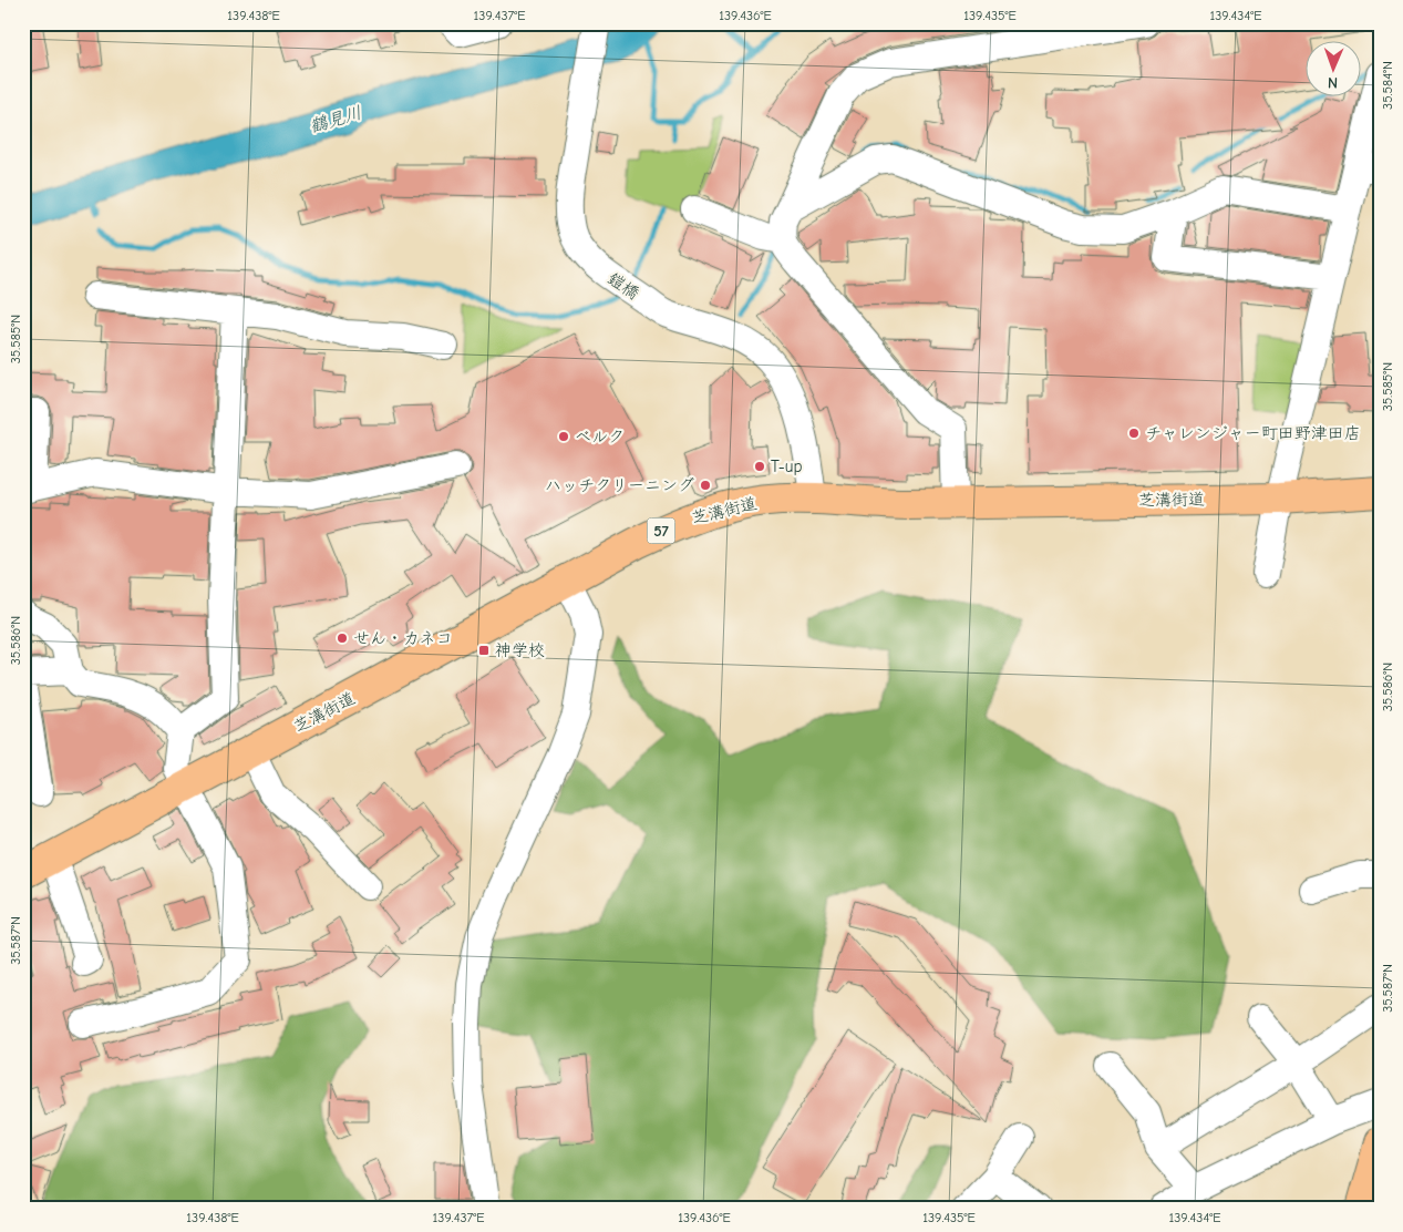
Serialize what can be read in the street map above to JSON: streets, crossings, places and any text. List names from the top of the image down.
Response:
{
  "streets": {
    "main road": ["芝溝街道", "57"],
    "street": ["鎧橋"]
  },
  "crossings": [
    ["鎧橋", "芝溝街道"]
  ],
  "water": ["鶴見川"],
  "places": {
    "other": [
      "チャレンジャー町田野津田店",
      "ベルク",
      "T-up",
      "ハッチクリーニング",
      "せん・カネコ"
    ],
    "transit": ["神学校"]
  },
  "north": "bottom",
  "coordinates": [
    "139.438°E",
    "139.437°E",
    "139.436°E",
    "139.435°E",
    "139.434°E",
    "35.584°N",
    "35.585°N",
    "35.586°N",
    "35.587°N"
  ]
}
